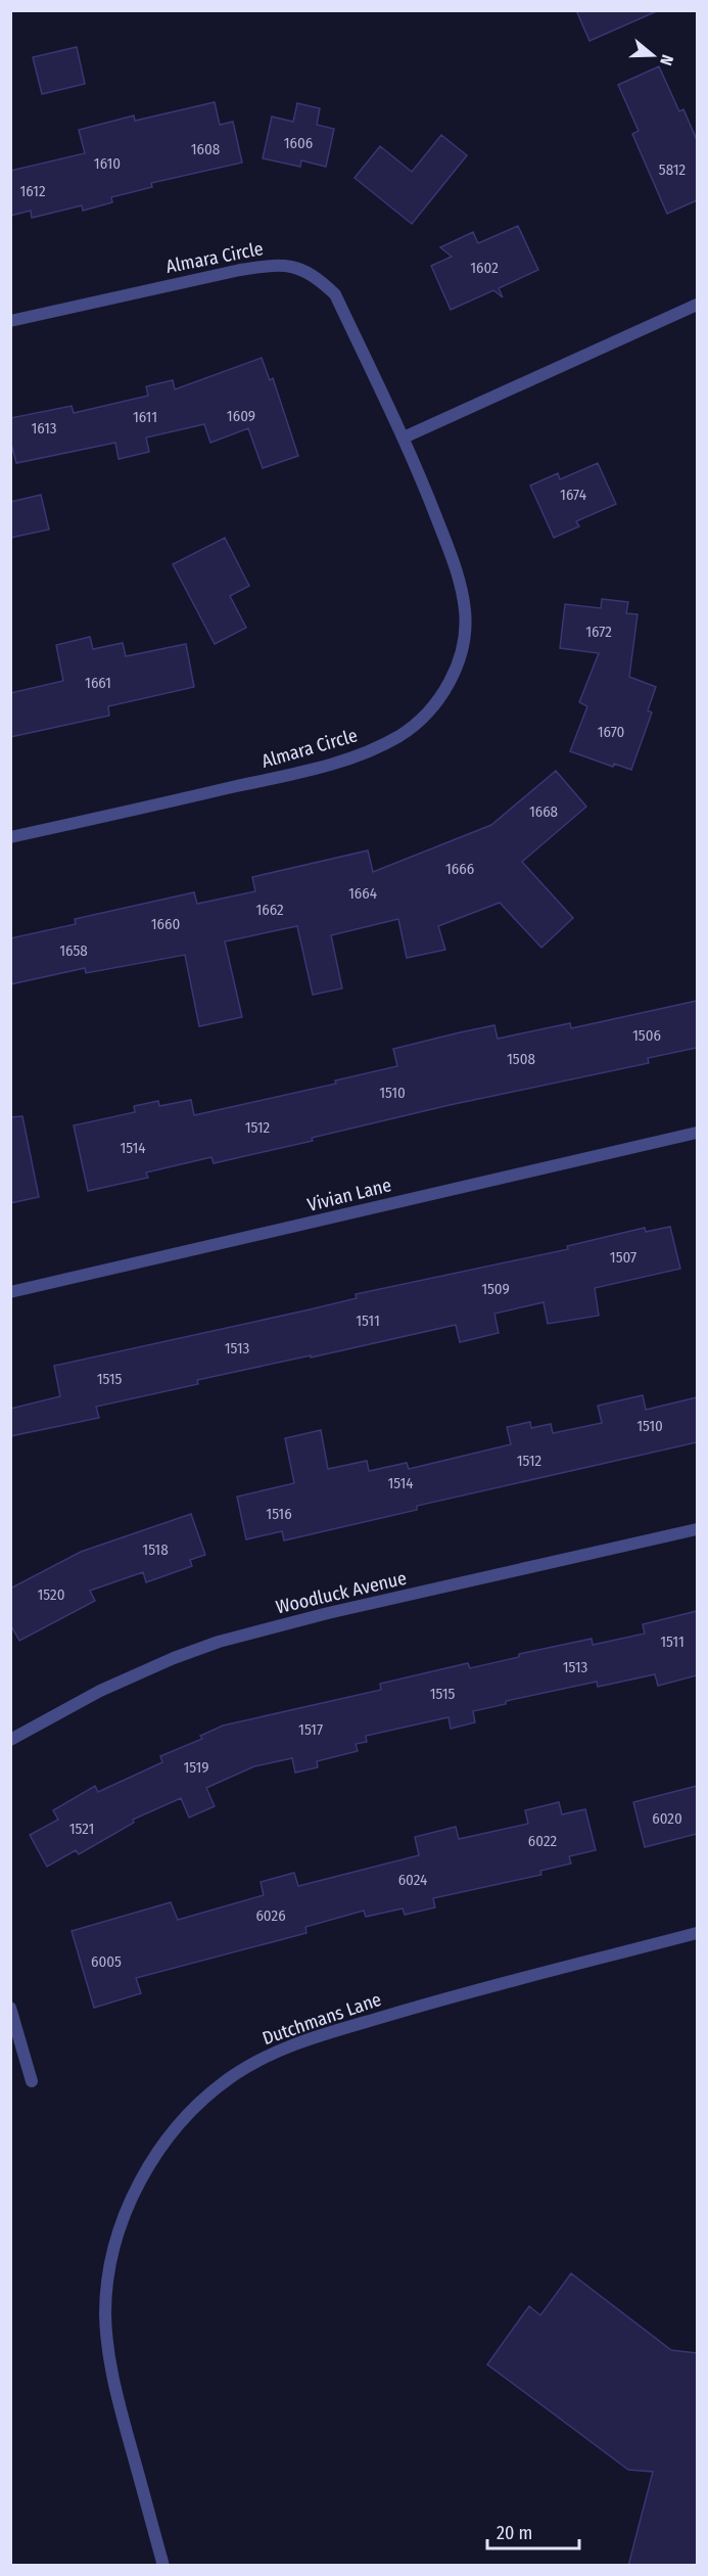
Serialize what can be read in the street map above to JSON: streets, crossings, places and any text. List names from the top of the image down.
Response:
{
  "streets": {
    "street": [
      "Almara Circle",
      "Vivian Lane",
      "Woodluck Avenue",
      "Dutchmans Lane"
    ]
  },
  "house_numbers": [
    "1606",
    "1608",
    "1610",
    "5812",
    "1612",
    "1602",
    "1609",
    "1611",
    "1613",
    "1674",
    "1672",
    "1661",
    "1670",
    "1668",
    "1666",
    "1664",
    "1662",
    "1660",
    "1658",
    "1506",
    "1508",
    "1510",
    "1512",
    "1514",
    "1507",
    "1509",
    "1511",
    "1513",
    "1515",
    "1510",
    "1512",
    "1514",
    "1516",
    "1518",
    "1520",
    "1511",
    "1513",
    "1515",
    "1517",
    "1519",
    "6020",
    "1521",
    "6022",
    "6024",
    "6026",
    "6005"
  ],
  "scale_bar": "20 m",
  "north": "right"
}
